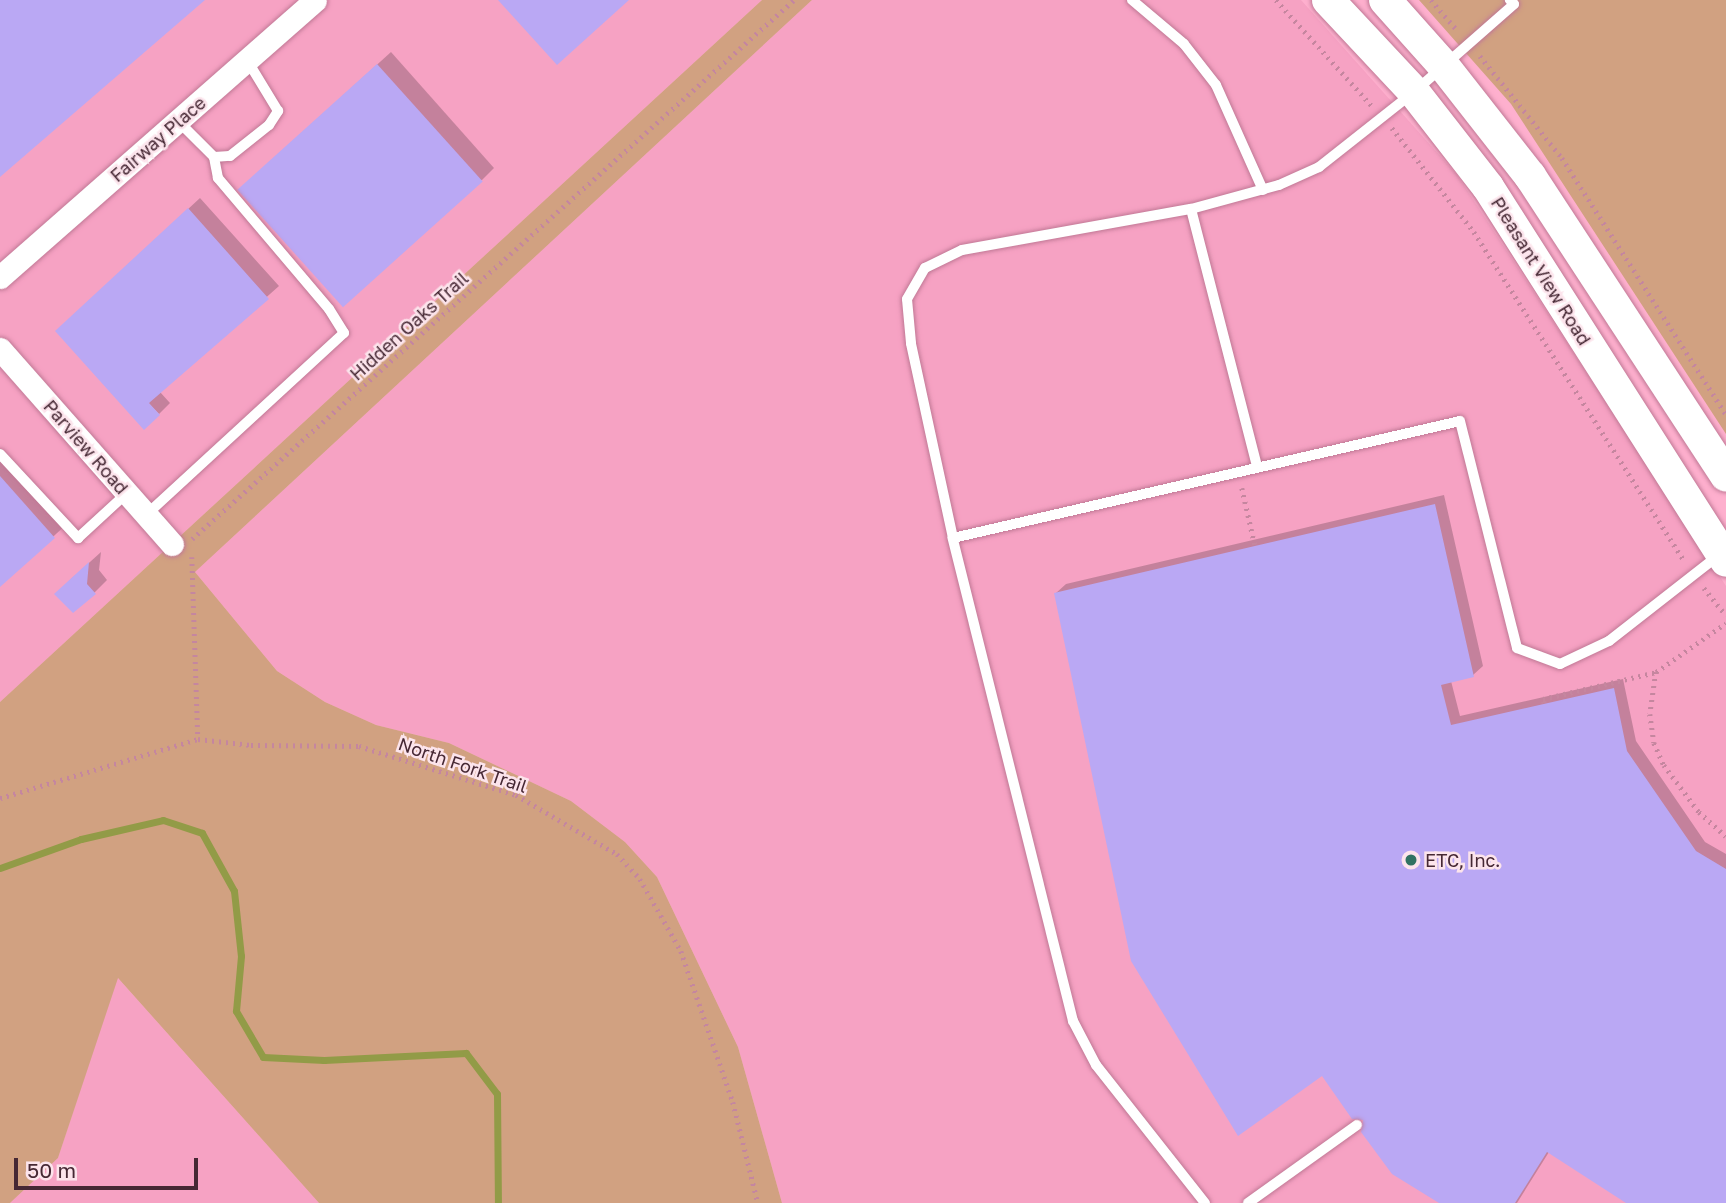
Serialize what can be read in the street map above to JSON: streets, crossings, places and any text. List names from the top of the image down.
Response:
{
  "streets": {
    "street": ["Fairway Place", "Pleasant View Road", "Parview Road"],
    "path": ["Hidden Oaks Trail", "North Fork Trail"]
  },
  "crossings": [
    ["Hidden Oaks Trail", "North Fork Trail"]
  ],
  "places": ["ETC, Inc."],
  "scale_bar": "50 m"
}
